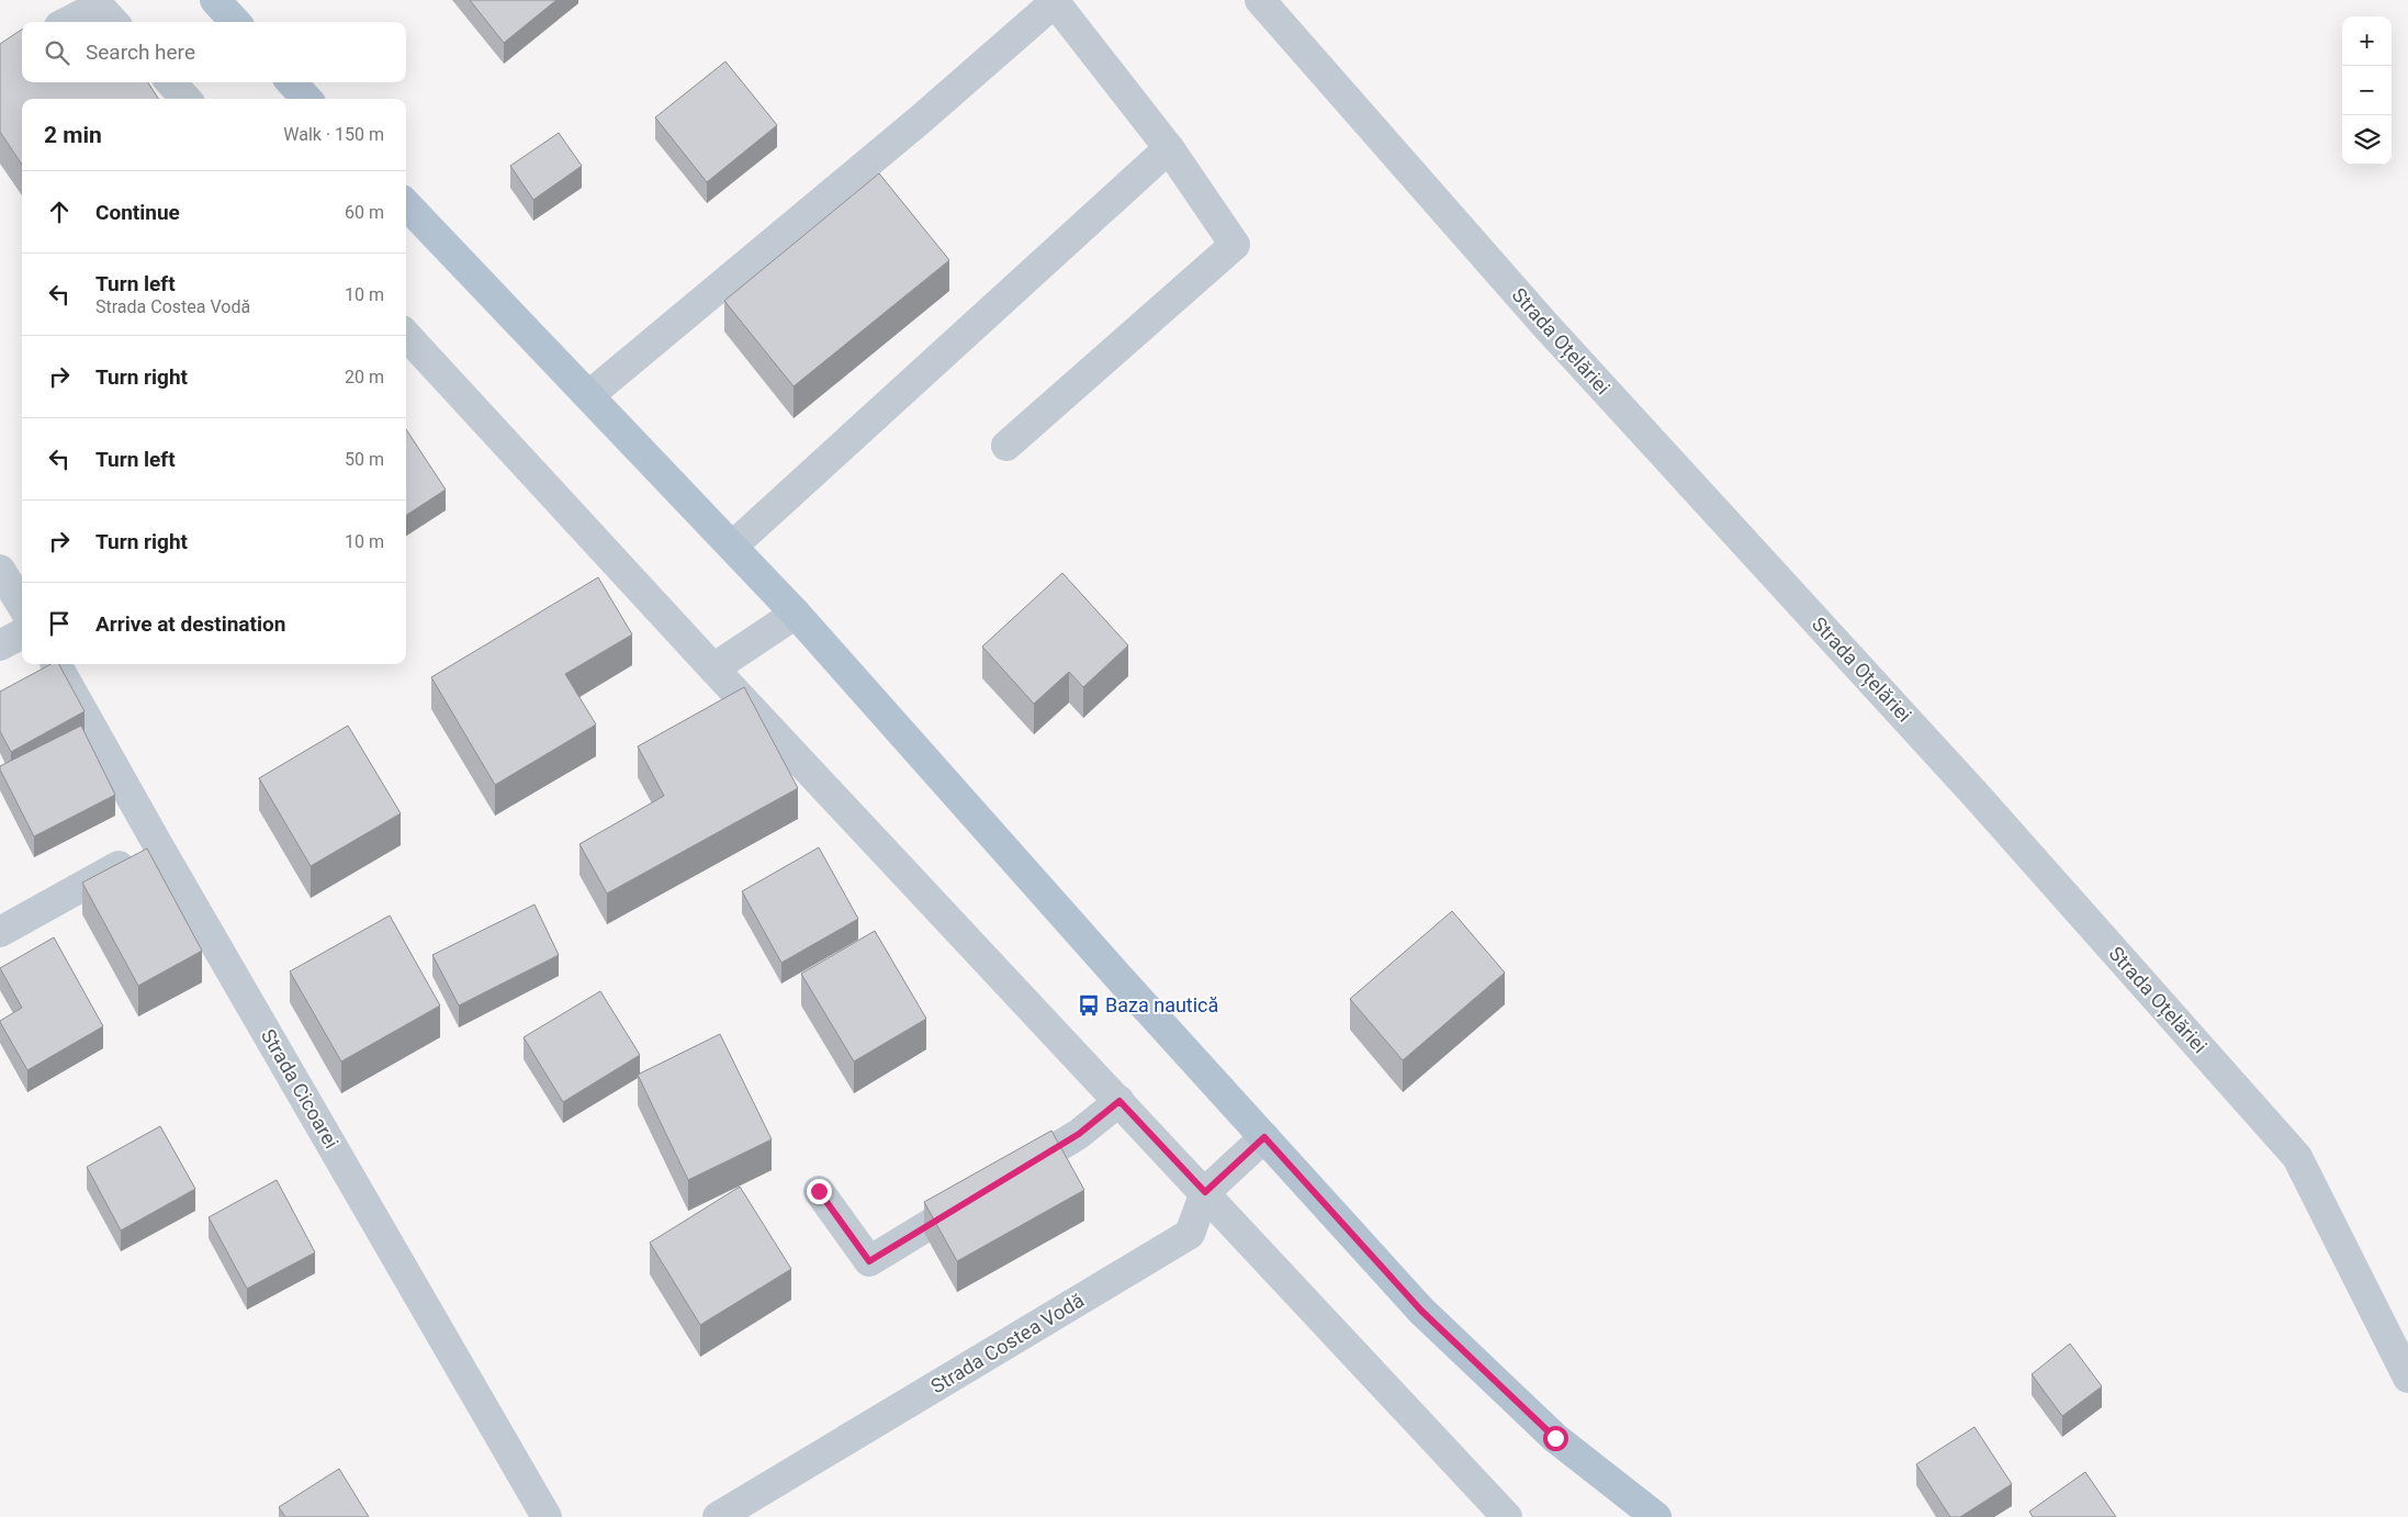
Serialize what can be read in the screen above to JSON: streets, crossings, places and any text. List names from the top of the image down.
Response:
{
  "streets": {
    "street": ["Strada Oțelăriei", "Strada Cicoarei", "Strada Costea Vodă"]
  },
  "places": {
    "bus stop": ["Baza nautică"]
  },
  "page": {
    "map_buttons": ["+", "−"],
    "search": "Search here",
    "heading": ["2 min", "Walk · 150 m"],
    "list": [
      ["Continue", "60 m"],
      ["Turn left", "Strada Costea Vodă", "10 m"],
      ["Turn right", "20 m"],
      ["Turn left", "50 m"],
      ["Turn right", "10 m"],
      "Arrive at destination"
    ]
  }
}
